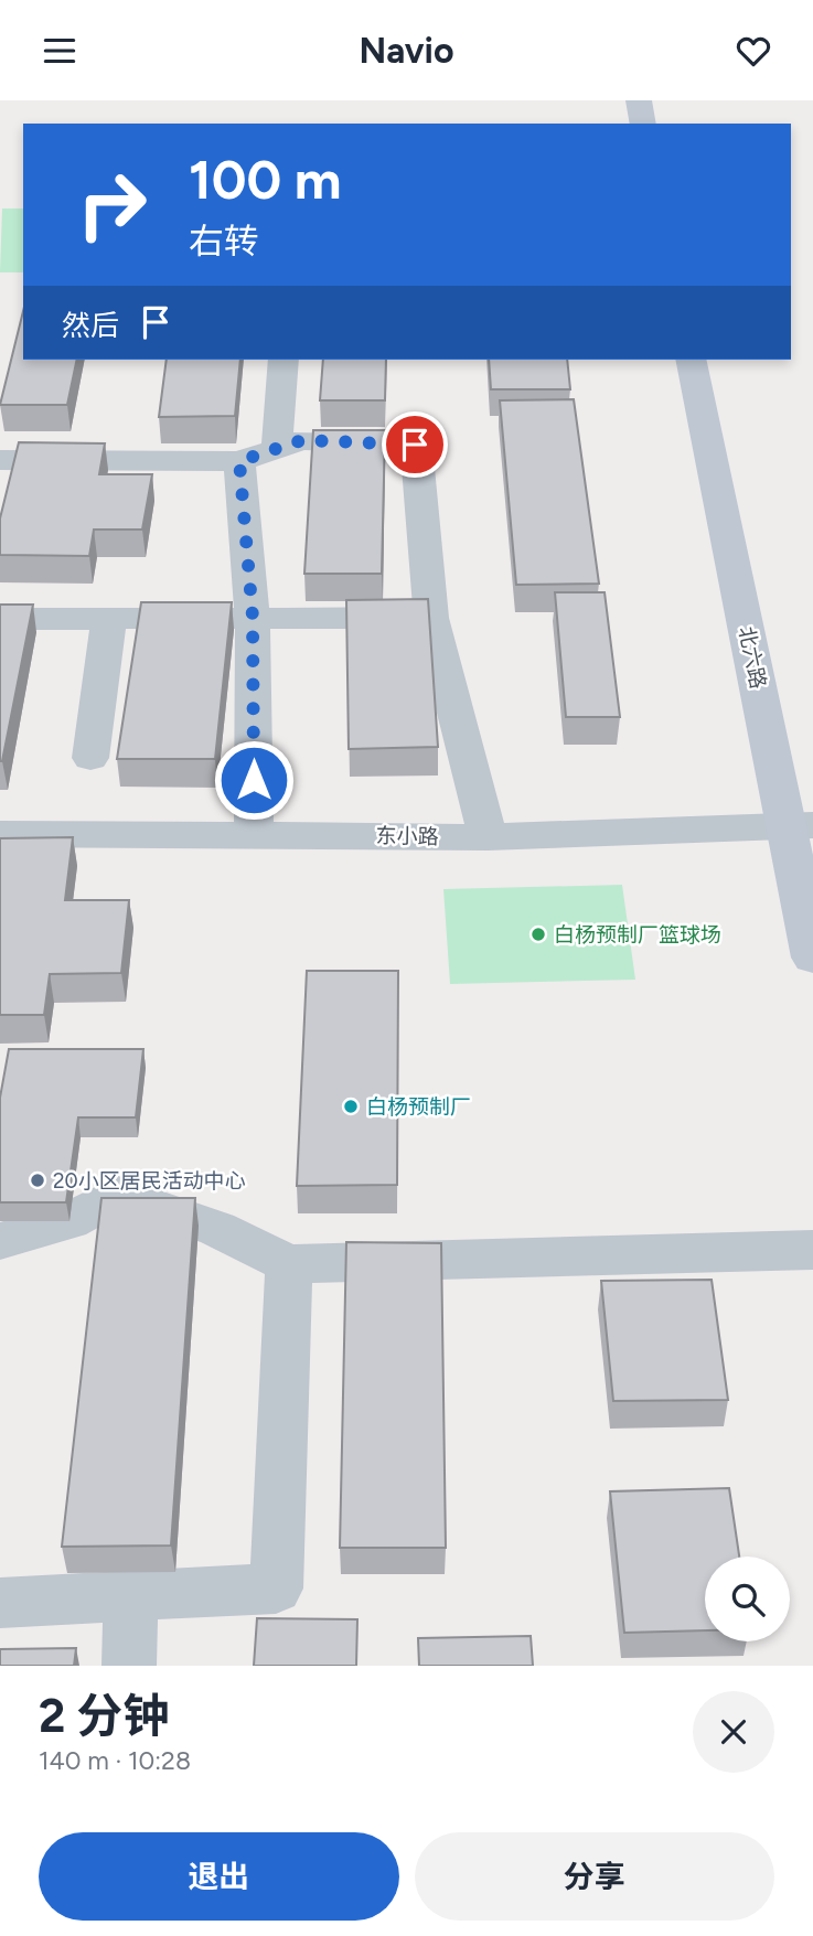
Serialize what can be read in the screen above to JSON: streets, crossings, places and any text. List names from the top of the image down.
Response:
{
  "streets": {
    "street": ["北六路", "东小路"]
  },
  "crossings": [
    ["北六路", "东小路"]
  ],
  "places": ["白杨预制厂篮球场", "白杨预制厂", "20小区居民活动中心"],
  "page": {
    "header": "Navio",
    "turn": ["100 m", "右转"],
    "then": "然后",
    "heading": ["2 分钟", "140 m · 10:28"],
    "buttons": ["退出", "分享"]
  }
}
